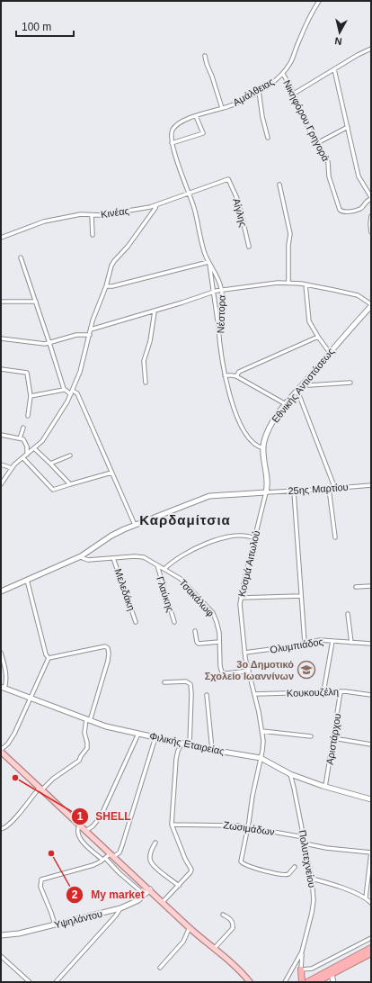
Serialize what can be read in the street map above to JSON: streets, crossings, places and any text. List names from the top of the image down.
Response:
{
  "streets": {
    "street": [
      "Αμάλθειας",
      "Νικηφόρου Γρηγορά",
      "Κινέας",
      "Αίγλης",
      "Νέστορα",
      "Εθνικής Αντιστάσεως",
      "25ης Μαρτίου",
      "Κοσμά Αιτωλού",
      "Μελεδάκη",
      "Γλαύκης",
      "Τσακάλωφ",
      "Ολυμπιάδος",
      "Κουκουζέλη",
      "Αριστάρχου",
      "Φιλικής Εταιρείας",
      "Ζωσιμάδων",
      "Πολυτεχνείου",
      "Υψηλάντου"
    ]
  },
  "crossings": [
    ["Αμάλθειας", "Νικηφόρου Γρηγορά"],
    ["Αμάλθειας", "Νέστορα"],
    ["Κινέας", "Αίγλης"],
    ["Κινέας", "Νέστορα"],
    ["Νέστορα", "Εθνικής Αντιστάσεως"],
    ["Εθνικής Αντιστάσεως", "25ης Μαρτίου"],
    ["Εθνικής Αντιστάσεως", "Κοσμά Αιτωλού"],
    ["25ης Μαρτίου", "Κοσμά Αιτωλού"],
    ["Κοσμά Αιτωλού", "Τσακάλωφ"],
    ["Κοσμά Αιτωλού", "Ολυμπιάδος"],
    ["Κοσμά Αιτωλού", "Κουκουζέλη"],
    ["Κοσμά Αιτωλού", "Φιλικής Εταιρείας"],
    ["Κοσμά Αιτωλού", "Ζωσιμάδων"],
    ["Μελεδάκη", "Τσακάλωφ"],
    ["Γλαύκης", "Τσακάλωφ"],
    ["Κουκουζέλη", "Αριστάρχου"],
    ["Αριστάρχου", "Φιλικής Εταιρείας"],
    ["Φιλικής Εταιρείας", "Πολυτεχνείου"],
    ["Ζωσιμάδων", "Πολυτεχνείου"]
  ],
  "districts": ["Καρδαμίτσια"],
  "places": {
    "school or university": ["3ο Δημοτικό Σχολείο Ιωαννίνων"],
    "other": ["SHELL", "My market"]
  },
  "scale_bar": "100 m",
  "north": "bottom"
}
